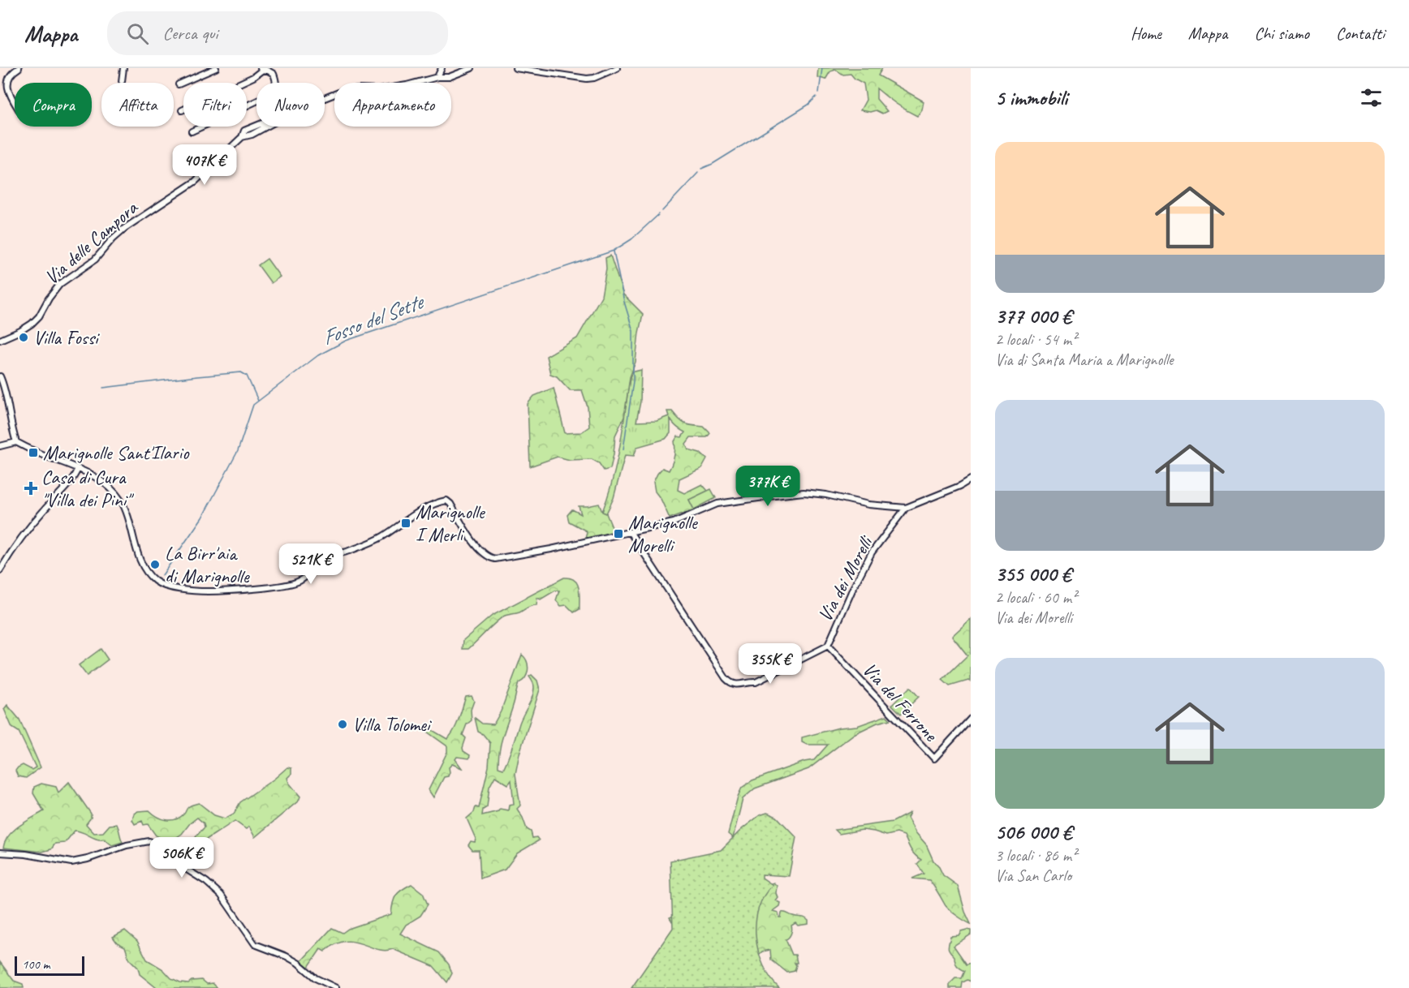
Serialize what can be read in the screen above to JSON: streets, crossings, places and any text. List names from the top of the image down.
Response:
{
  "streets": {
    "street": ["Via delle Campora", "Via dei Morelli", "Via del Ferrone"]
  },
  "crossings": [
    ["Via dei Morelli", "Via del Ferrone"]
  ],
  "water": ["Fosso del Sette"],
  "places": {
    "other": ["Villa Fossi", "La Birr'aia di Marignolle", "Villa Tolomei"],
    "transit": ["Marignolle Sant'Ilario", "Marignolle I Merli", "Marignolle Morelli"],
    "health": ["Casa di Cura \"Villa dei Pini\""]
  },
  "scale_bar": "100 m",
  "page": {
    "header": "Mappa",
    "search": "Cerca qui",
    "nav": [
      "Home",
      "Mappa",
      "Chi siamo",
      "Contatti"
    ],
    "heading": "5 immobili",
    "chip": [
      "Compra",
      "Affitta",
      "Filtri",
      "Nuovo",
      "Appartamento"
    ],
    "list": [
      {
        "name": "377 000 €",
        "note": "2 locali · 54 m² · Via di Santa Maria a Marignolle"
      },
      {
        "name": "355 000 €",
        "note": "2 locali · 60 m² · Via dei Morelli"
      },
      {
        "name": "506 000 €",
        "note": "3 locali · 86 m² · Via San Carlo"
      }
    ],
    "price": [
      "407K €",
      "377K €",
      "521K €",
      "355K €",
      "506K €"
    ],
    "scale": "100 m"
  }
}
